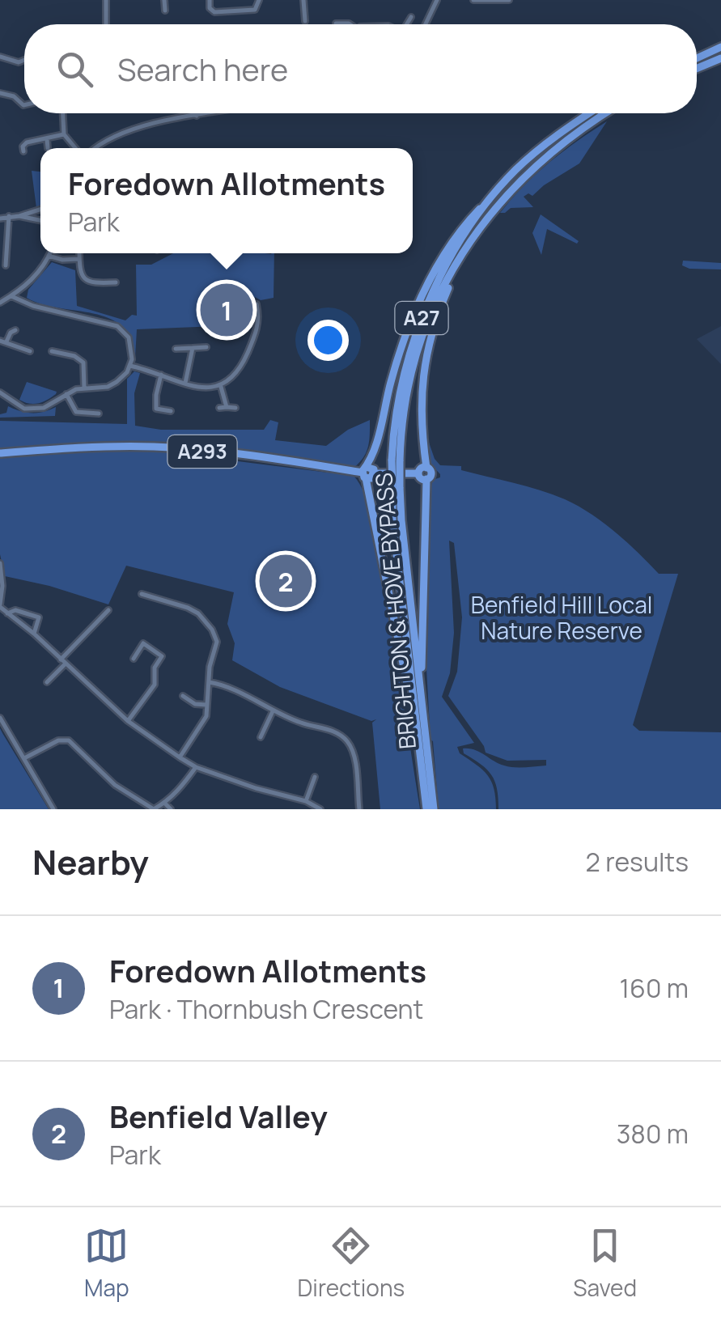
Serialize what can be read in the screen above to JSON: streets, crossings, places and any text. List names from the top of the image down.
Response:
{
  "streets": {
    "highway": ["A27", "A293", "BRIGHTON & HOVE BYPASS"]
  },
  "crossings": [
    ["A27", "A293"],
    ["A27", "BRIGHTON & HOVE BYPASS"]
  ],
  "parks": ["Benfield Hill Local Nature Reserve"],
  "page": {
    "search": "Search here",
    "popup": ["Foredown Allotments", "Park"],
    "pins": ["1", "2"],
    "heading": ["Nearby", "2 results"],
    "list": [
      {
        "mark": "1",
        "name": "Foredown Allotments",
        "note": "Park · Thornbush Crescent",
        "value": "160 m"
      },
      {
        "mark": "2",
        "name": "Benfield Valley",
        "note": "Park",
        "value": "380 m"
      }
    ],
    "nav": ["Map", "Directions", "Saved"]
  }
}
